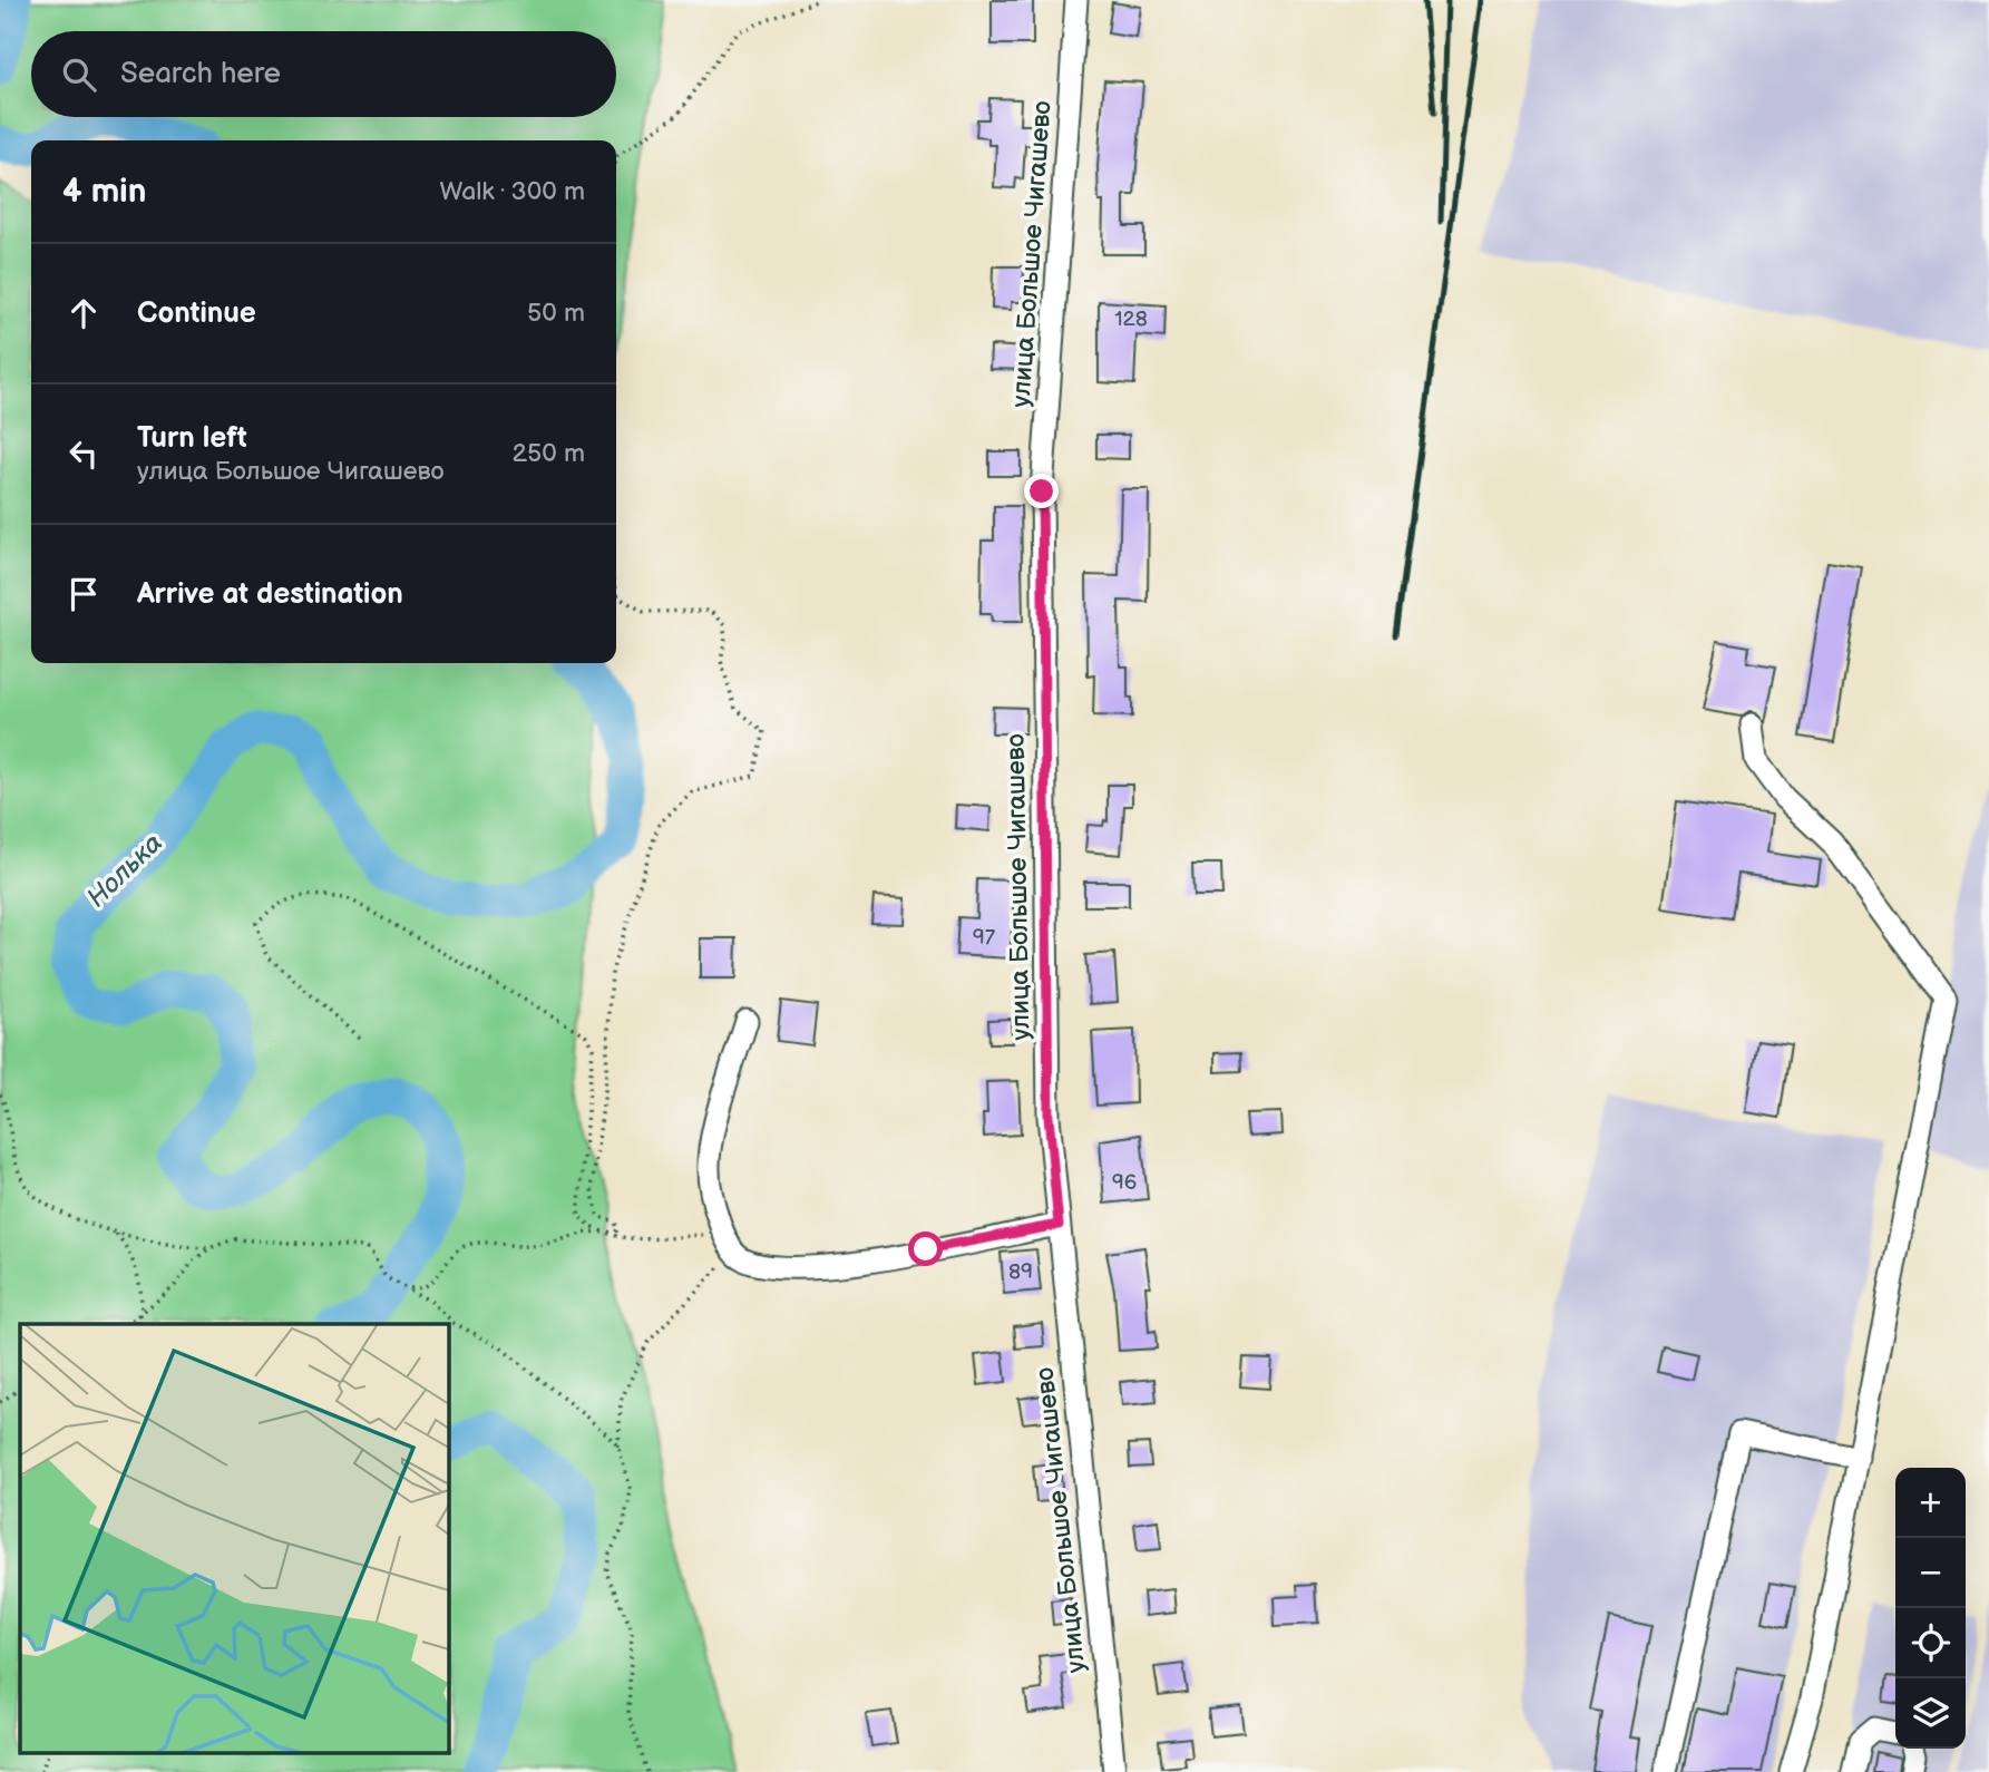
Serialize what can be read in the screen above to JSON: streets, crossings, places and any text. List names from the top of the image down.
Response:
{
  "streets": {
    "street": ["улица Большое Чигашево"]
  },
  "water": ["Нолька"],
  "house_numbers": [
    "128",
    "97",
    "96",
    "89"
  ],
  "page": {
    "search": "Search here",
    "heading": ["4 min", "Walk · 300 m"],
    "list": [
      ["Continue", "50 m"],
      ["Turn left", "улица Большое Чигашево", "250 m"],
      "Arrive at destination"
    ],
    "map_buttons": ["+", "−"]
  }
}
